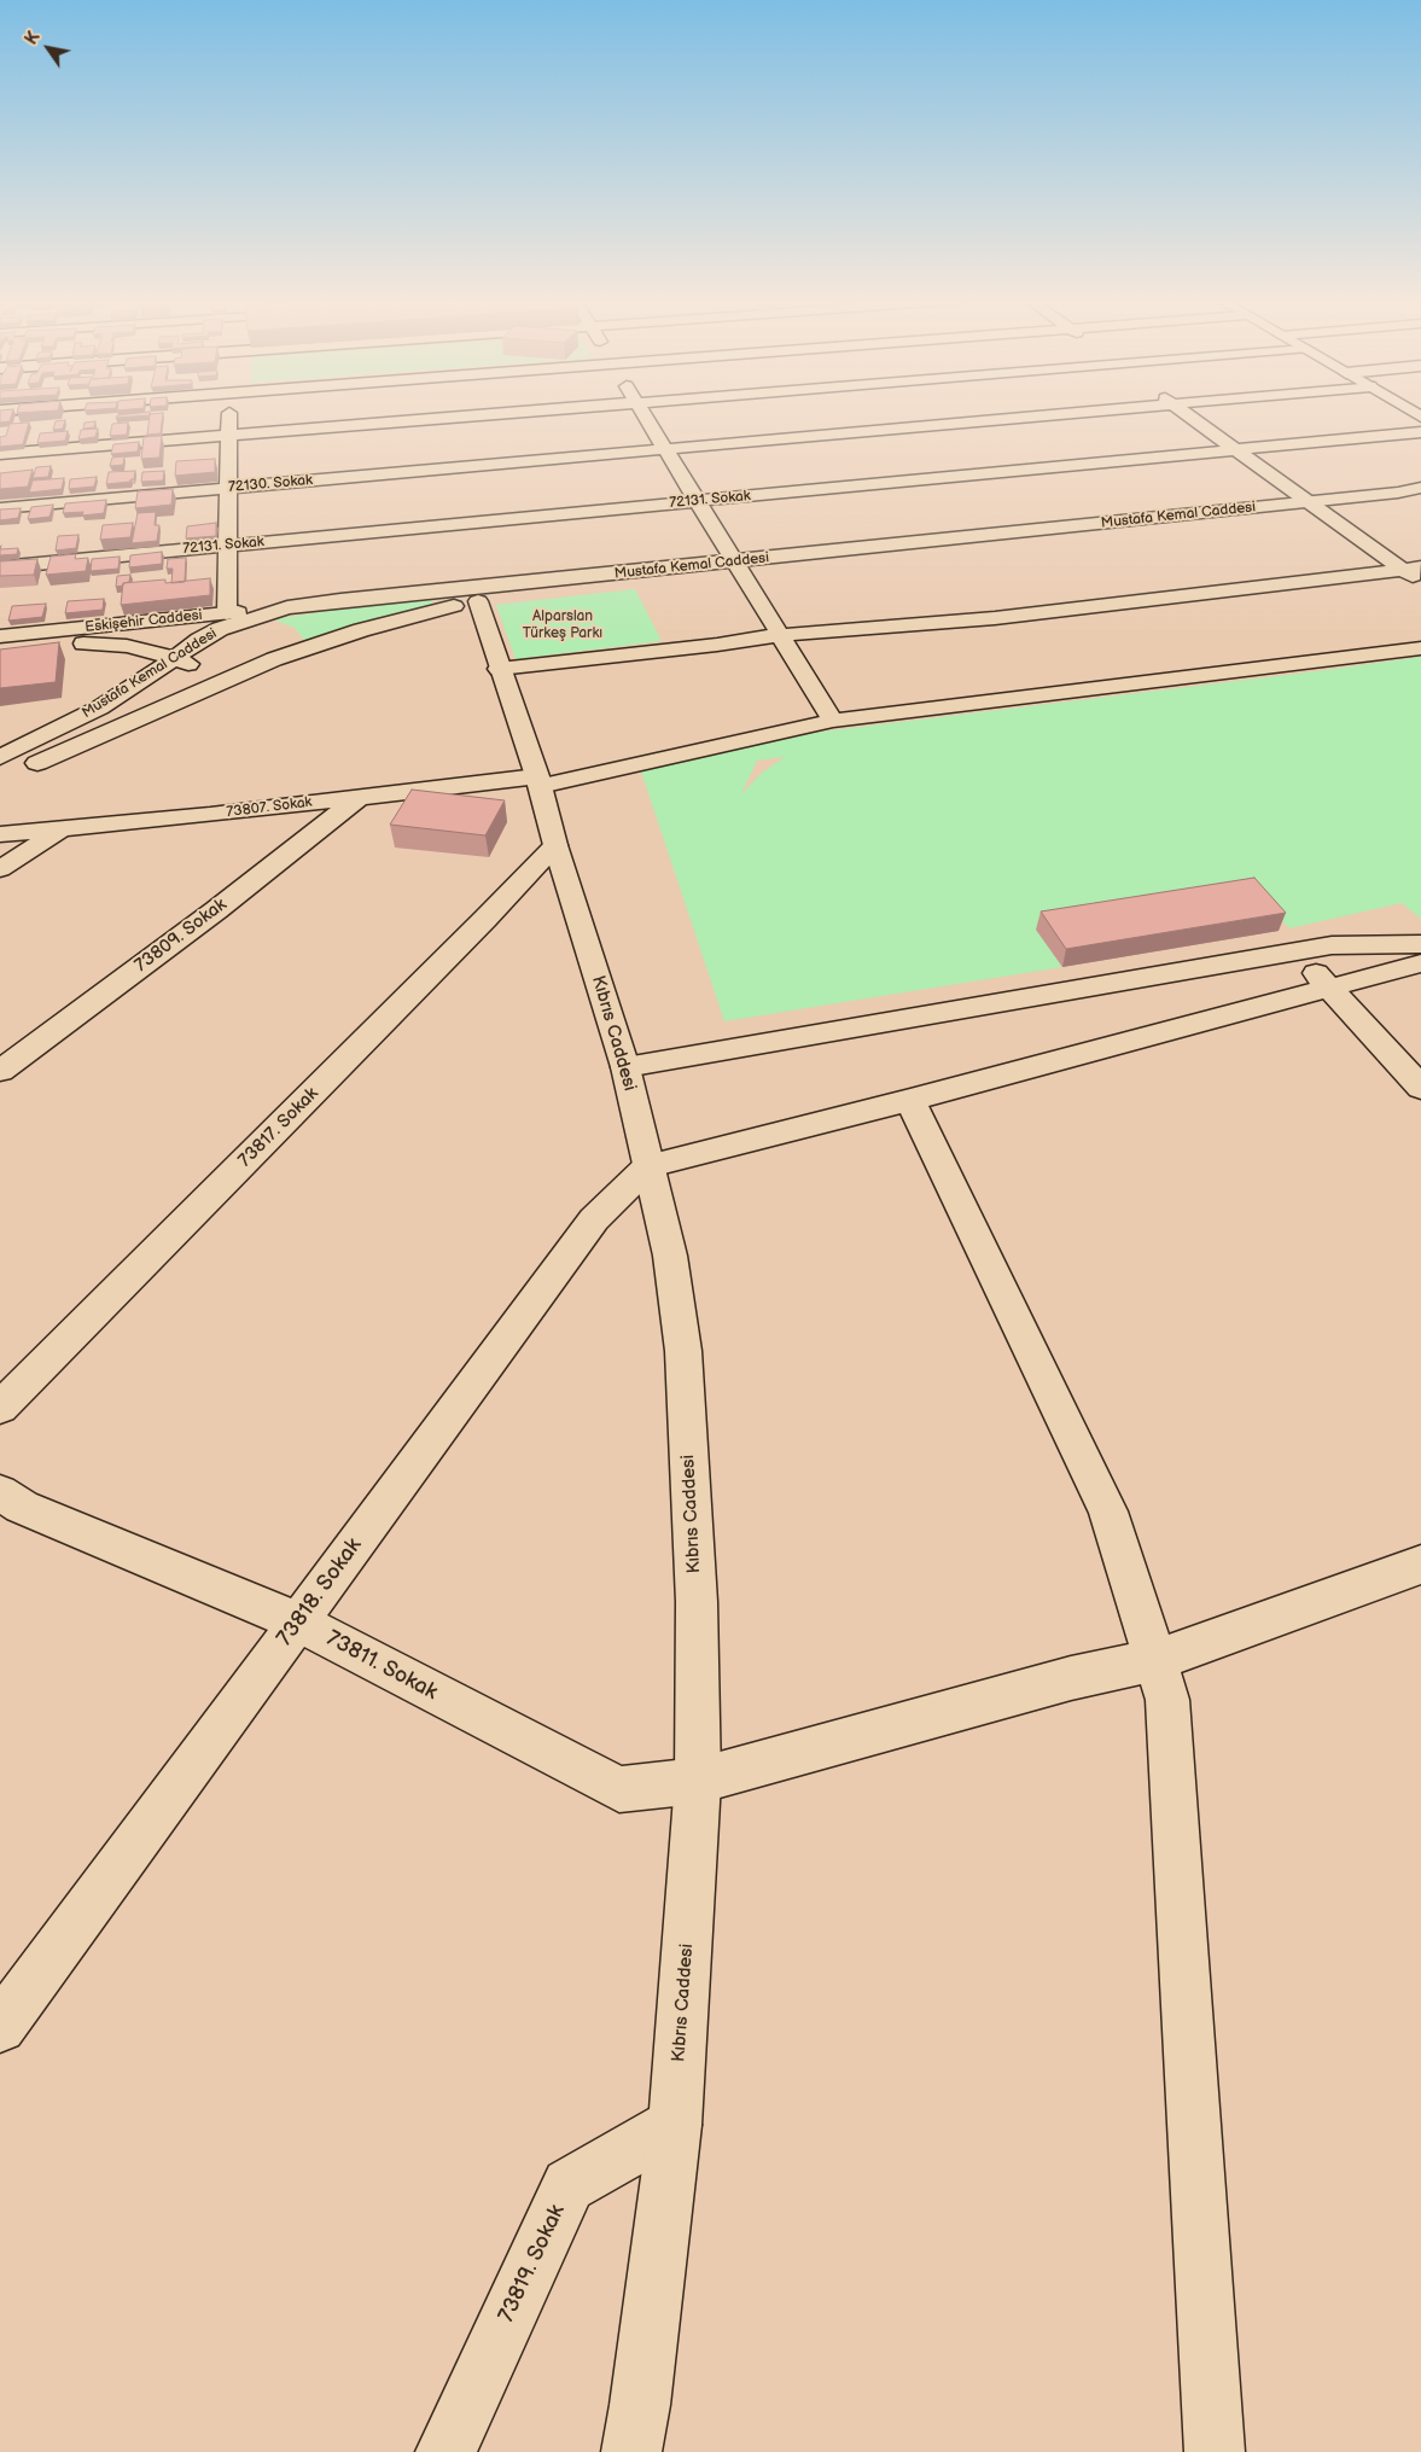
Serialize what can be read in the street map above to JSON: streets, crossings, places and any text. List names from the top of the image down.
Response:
{
  "streets": {
    "street": [
      "72130. Sokak",
      "72131. Sokak",
      "Mustafa Kemal Caddesi",
      "Eskişehir Caddesi",
      "73807. Sokak",
      "73809. Sokak",
      "Kıbrıs Caddesi",
      "73817. Sokak",
      "73818. Sokak",
      "73811. Sokak",
      "73819. Sokak"
    ]
  },
  "crossings": [
    ["Mustafa Kemal Caddesi", "Eskişehir Caddesi"],
    ["Mustafa Kemal Caddesi", "Kıbrıs Caddesi"],
    ["73807. Sokak", "73809. Sokak"],
    ["73807. Sokak", "Kıbrıs Caddesi"],
    ["Kıbrıs Caddesi", "73817. Sokak"],
    ["Kıbrıs Caddesi", "73818. Sokak"],
    ["Kıbrıs Caddesi", "73811. Sokak"],
    ["Kıbrıs Caddesi", "73819. Sokak"],
    ["73818. Sokak", "73811. Sokak"]
  ],
  "parks": ["Alparslan Türkeş Parkı"],
  "north": "top left"
}
